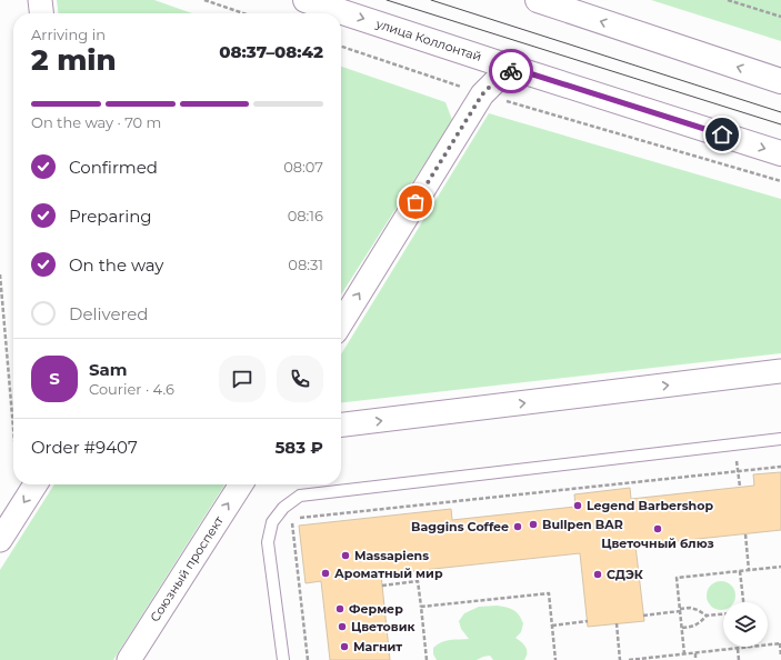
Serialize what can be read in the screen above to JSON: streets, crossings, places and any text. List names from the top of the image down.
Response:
{
  "streets": {
    "main road": ["улица Коллонтай"],
    "street": ["Союзный проспект"]
  },
  "places": [
    "Legend Barbershop",
    "Bullpen BAR",
    "Baggins Coffee",
    "Цветочный блюз",
    "Massapiens",
    "Ароматный мир",
    "СДЭК",
    "Фермер",
    "Цветовик",
    "Магнит"
  ],
  "page": {
    "heading": ["2 min", "Arriving in", "08:37–08:42"],
    "panel": [
      "Sam",
      "Courier · 4.6",
      "Order #9407",
      "583 ₽"
    ],
    "bar": "On the way · 70 m",
    "list": [
      ["Confirmed", "08:07"],
      ["Preparing", "08:16"],
      ["On the way", "08:31"],
      "Delivered"
    ],
    "round": "S"
  }
}
